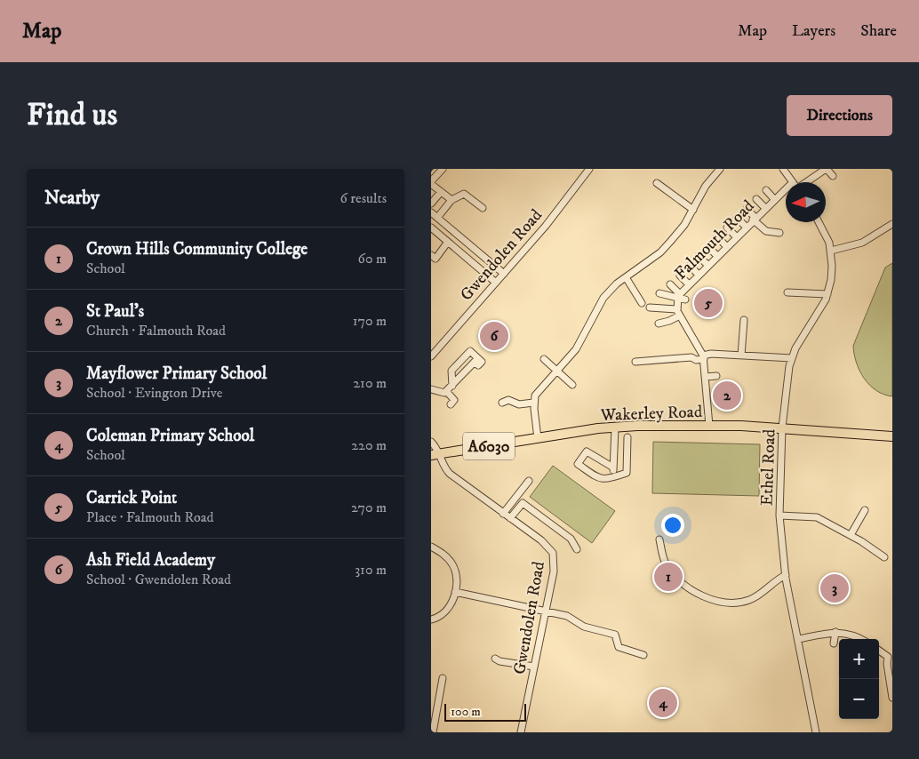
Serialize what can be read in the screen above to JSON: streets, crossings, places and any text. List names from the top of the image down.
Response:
{
  "streets": {
    "highway": ["Wakerley Road", "A6030"],
    "street": ["Falmouth Road", "Gwendolen Road", "Ethel Road"]
  },
  "crossings": [
    ["Gwendolen Road", "Wakerley Road"],
    ["Wakerley Road", "Ethel Road"]
  ],
  "scale_bar": "100 m",
  "north": "left",
  "page": {
    "header": "Map",
    "nav": ["Map", "Layers", "Share"],
    "buttons": "Directions",
    "title": "Find us",
    "heading": ["Nearby", "6 results"],
    "list": [
      {
        "mark": "1",
        "name": "Crown Hills Community College",
        "note": "School",
        "value": "60 m"
      },
      {
        "mark": "2",
        "name": "St Paul's",
        "note": "Church · Falmouth Road",
        "value": "170 m"
      },
      {
        "mark": "3",
        "name": "Mayflower Primary School",
        "note": "School · Evington Drive",
        "value": "210 m"
      },
      {
        "mark": "4",
        "name": "Coleman Primary School",
        "note": "School",
        "value": "220 m"
      },
      {
        "mark": "5",
        "name": "Carrick Point",
        "note": "Place · Falmouth Road",
        "value": "270 m"
      },
      {
        "mark": "6",
        "name": "Ash Field Academy",
        "note": "School · Gwendolen Road",
        "value": "310 m"
      }
    ],
    "pins": [
      "5",
      "6",
      "2",
      "1",
      "3",
      "4"
    ],
    "map_buttons": ["+", "−"],
    "scale": "100 m"
  }
}
